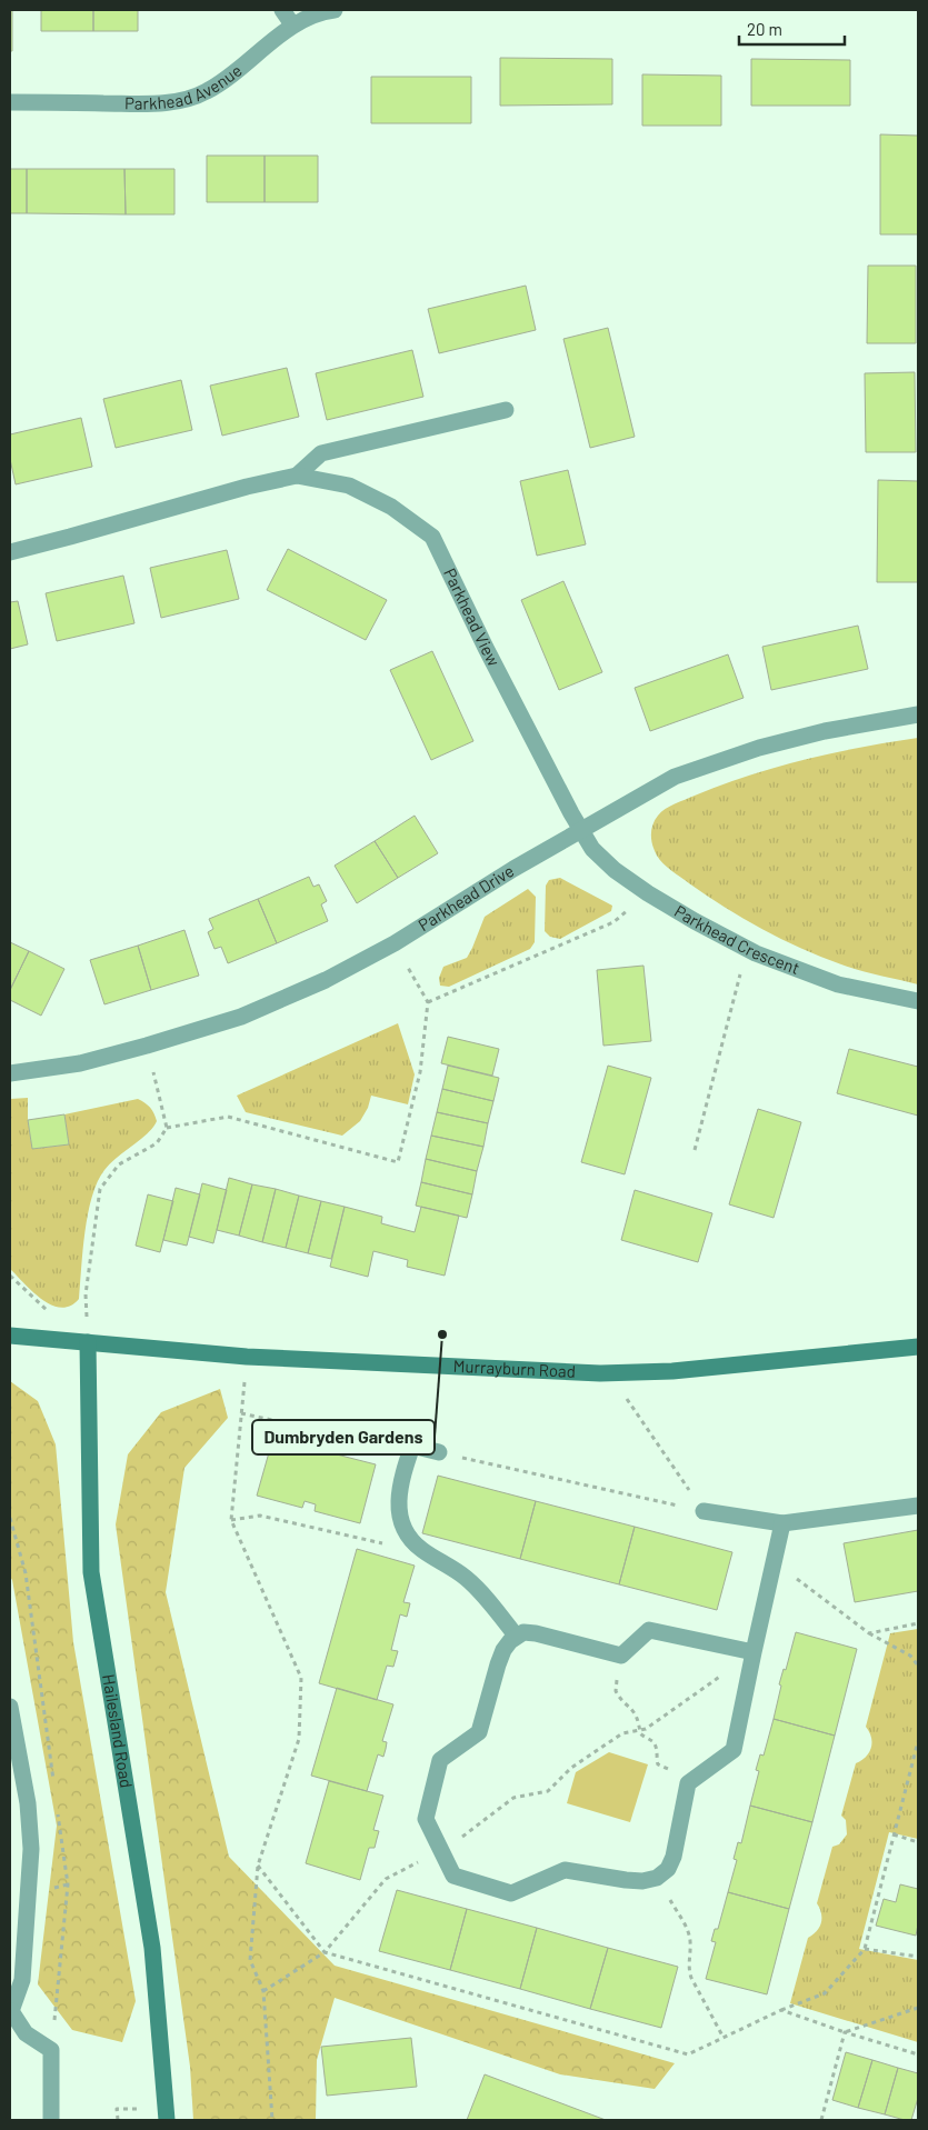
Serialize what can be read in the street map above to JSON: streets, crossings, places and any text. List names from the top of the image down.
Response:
{
  "streets": {
    "street": [
      "Parkhead Avenue",
      "Parkhead View",
      "Parkhead Drive",
      "Parkhead Crescent",
      "Murrayburn Road",
      "Hailesland Road"
    ]
  },
  "crossings": [
    ["Parkhead View", "Parkhead Drive"],
    ["Parkhead View", "Parkhead Crescent"],
    ["Parkhead Drive", "Parkhead Crescent"],
    ["Murrayburn Road", "Hailesland Road"]
  ],
  "places": ["Dumbryden Gardens"],
  "scale_bar": "20 m"
}
